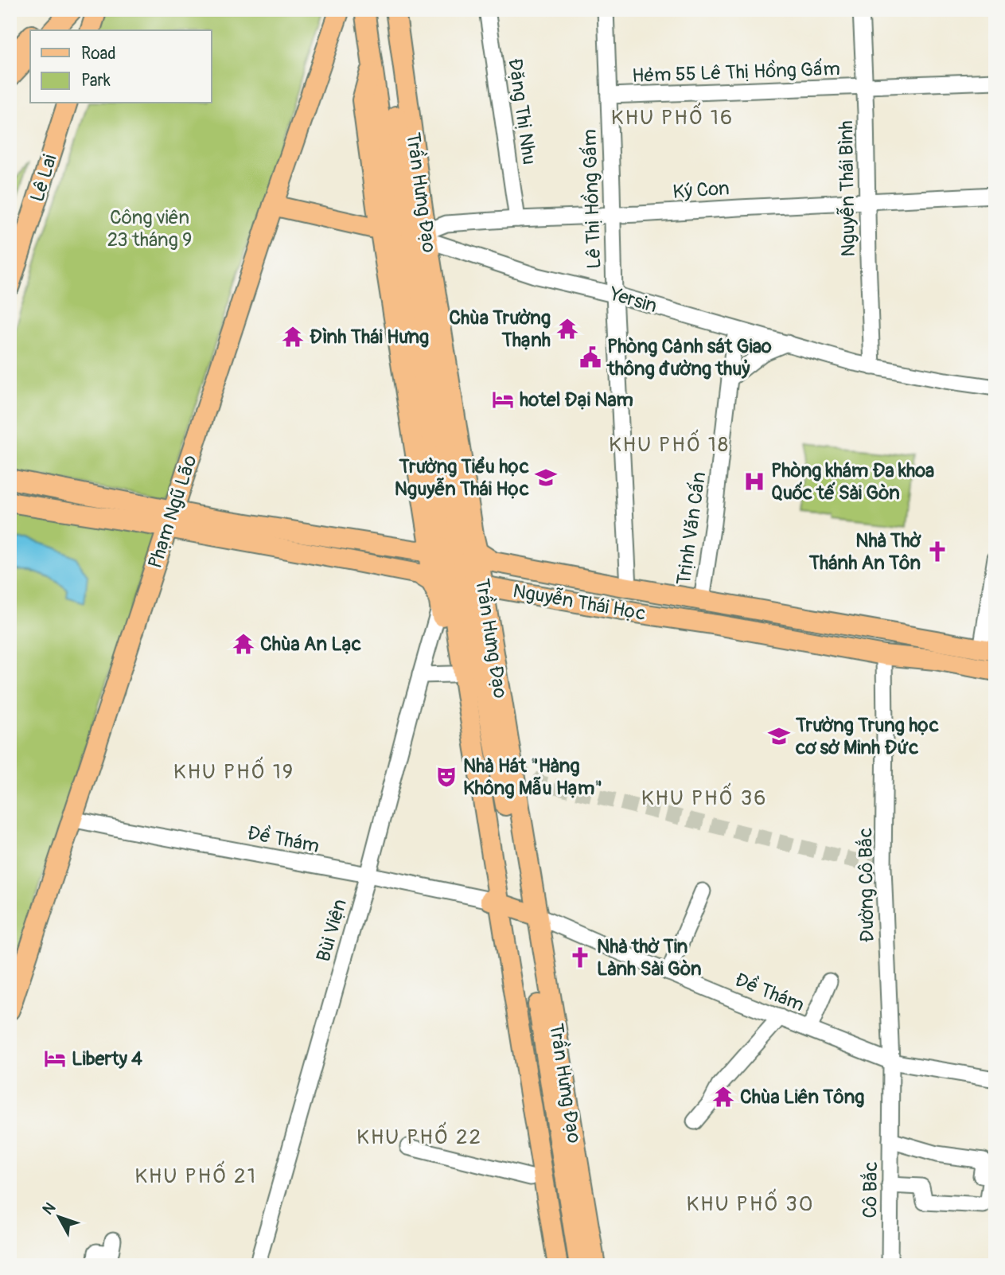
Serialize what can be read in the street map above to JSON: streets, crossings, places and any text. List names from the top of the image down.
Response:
{
  "streets": {
    "main road": [
      "Lê Lai",
      "Trần Hưng Đạo",
      "Yersin",
      "Phạm Ngũ Lão",
      "Nguyễn Thái Học"
    ],
    "street": [
      "Hẻm 55 Lê Thị Hồng Gấm",
      "Ðặng Thị Nhu",
      "Nguyễn Thái Bình",
      "Ký Con",
      "Lê Thị Hồng Gấm",
      "Trịnh Văn Cấn",
      "Ðề Thám",
      "Đường Cô Bắc",
      "Bùi Viện",
      "Cô Bắc"
    ]
  },
  "crossings": [
    ["Hẻm 55 Lê Thị Hồng Gấm", "Nguyễn Thái Bình"],
    ["Hẻm 55 Lê Thị Hồng Gấm", "Lê Thị Hồng Gấm"],
    ["Ðặng Thị Nhu", "Ký Con"],
    ["Nguyễn Thái Bình", "Ký Con"],
    ["Nguyễn Thái Bình", "Yersin"],
    ["Ký Con", "Trần Hưng Đạo"],
    ["Ký Con", "Lê Thị Hồng Gấm"],
    ["Ký Con", "Yersin"],
    ["Trần Hưng Đạo", "Yersin"],
    ["Trần Hưng Đạo", "Phạm Ngũ Lão"],
    ["Trần Hưng Đạo", "Nguyễn Thái Học"],
    ["Trần Hưng Đạo", "Ðề Thám"],
    ["Trần Hưng Đạo", "Bùi Viện"],
    ["Lê Thị Hồng Gấm", "Yersin"],
    ["Lê Thị Hồng Gấm", "Nguyễn Thái Học"],
    ["Yersin", "Phạm Ngũ Lão"],
    ["Yersin", "Trịnh Văn Cấn"],
    ["Phạm Ngũ Lão", "Nguyễn Thái Học"],
    ["Phạm Ngũ Lão", "Ðề Thám"],
    ["Trịnh Văn Cấn", "Nguyễn Thái Học"],
    ["Nguyễn Thái Học", "Đường Cô Bắc"],
    ["Ðề Thám", "Đường Cô Bắc"],
    ["Ðề Thám", "Bùi Viện"],
    ["Đường Cô Bắc", "Cô Bắc"]
  ],
  "districts": [
    "KHU PHỐ 16",
    "KHU PHỐ 18",
    "KHU PHỐ 19",
    "KHU PHỐ 36",
    "KHU PHỐ 22",
    "KHU PHỐ 21",
    "KHU PHỐ 30"
  ],
  "parks": ["Công viên 23 tháng 9"],
  "places": {
    "temple": [
      "Chùa Trường Thạnh",
      "Đình Thái Hưng",
      "Chùa An Lạc",
      "Chùa Liên Tông"
    ],
    "public building": ["Phòng Cảnh sát Giao thông đường thuỷ"],
    "hotel": ["hotel Đại Nam", "Liberty 4"],
    "school or university": ["Trường Tiểu học Nguyễn Thái Học", "Trường Trung học cơ sở Minh Đức"],
    "hospital": ["Phòng khám Đa khoa Quốc tế Sài Gòn"],
    "church": ["Nhà Thờ Thánh An Tôn", "Nhà thờ Tin Lành Sài Gòn"],
    "theatre": ["Nhà Hát \"Hàng Không Mẫu Hạm\""]
  },
  "legend": ["Road", "Park"],
  "north": "top left"
}
